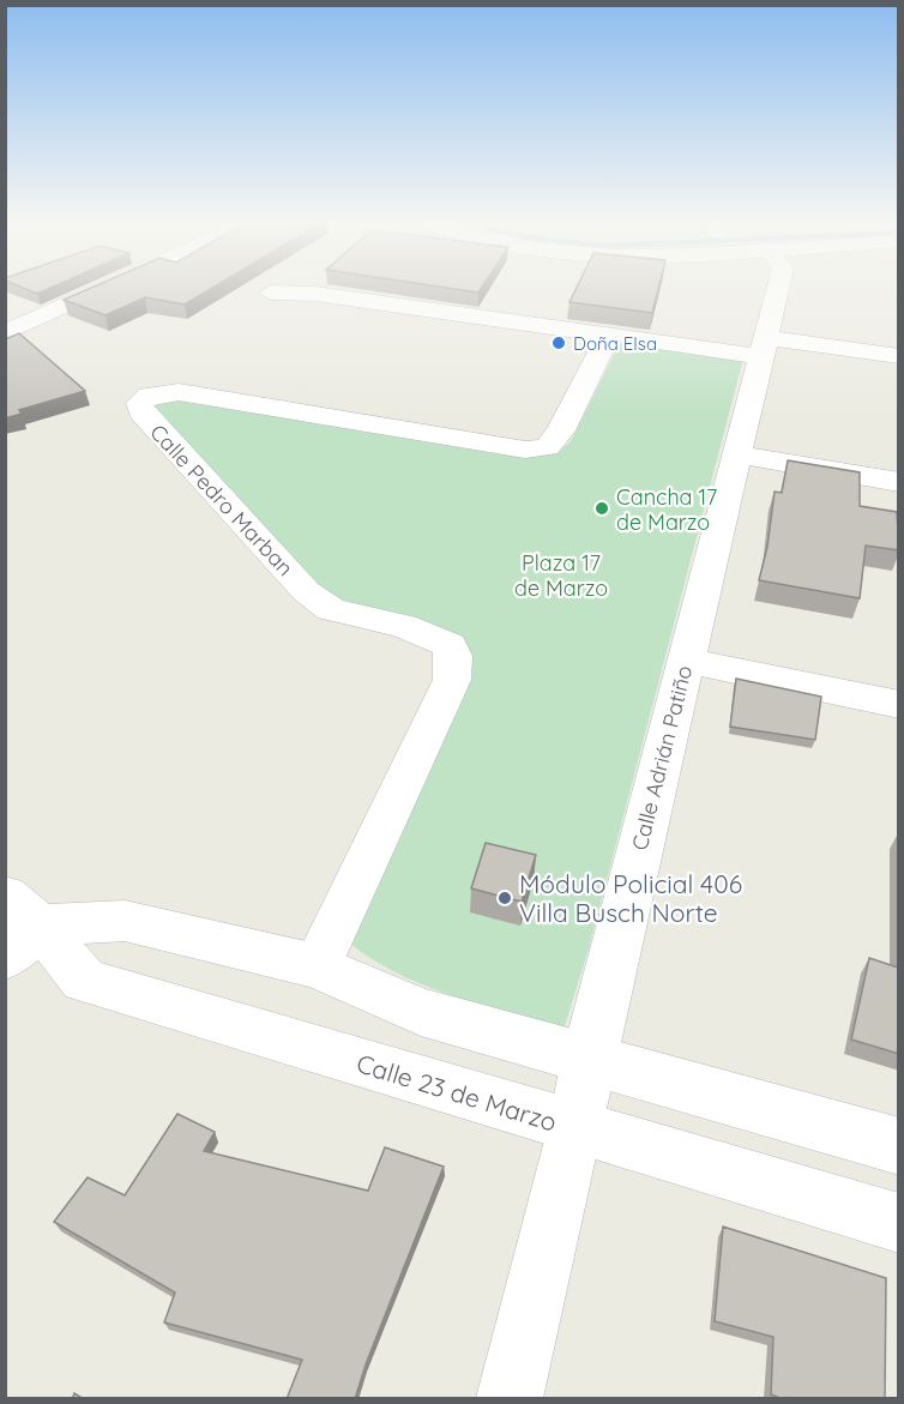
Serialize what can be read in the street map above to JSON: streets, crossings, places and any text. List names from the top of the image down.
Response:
{
  "streets": {
    "street": ["Calle Pedro Marban", "Calle Adrián Patiño", "Calle 23 de Marzo"]
  },
  "crossings": [
    ["Calle Pedro Marban", "Calle 23 de Marzo"],
    ["Calle Adrián Patiño", "Calle 23 de Marzo"]
  ],
  "parks": ["Plaza 17 de Marzo"],
  "places": ["Doña Elsa", "Cancha 17 de Marzo", "Módulo Policial 406 Villa Busch Norte"]
}
